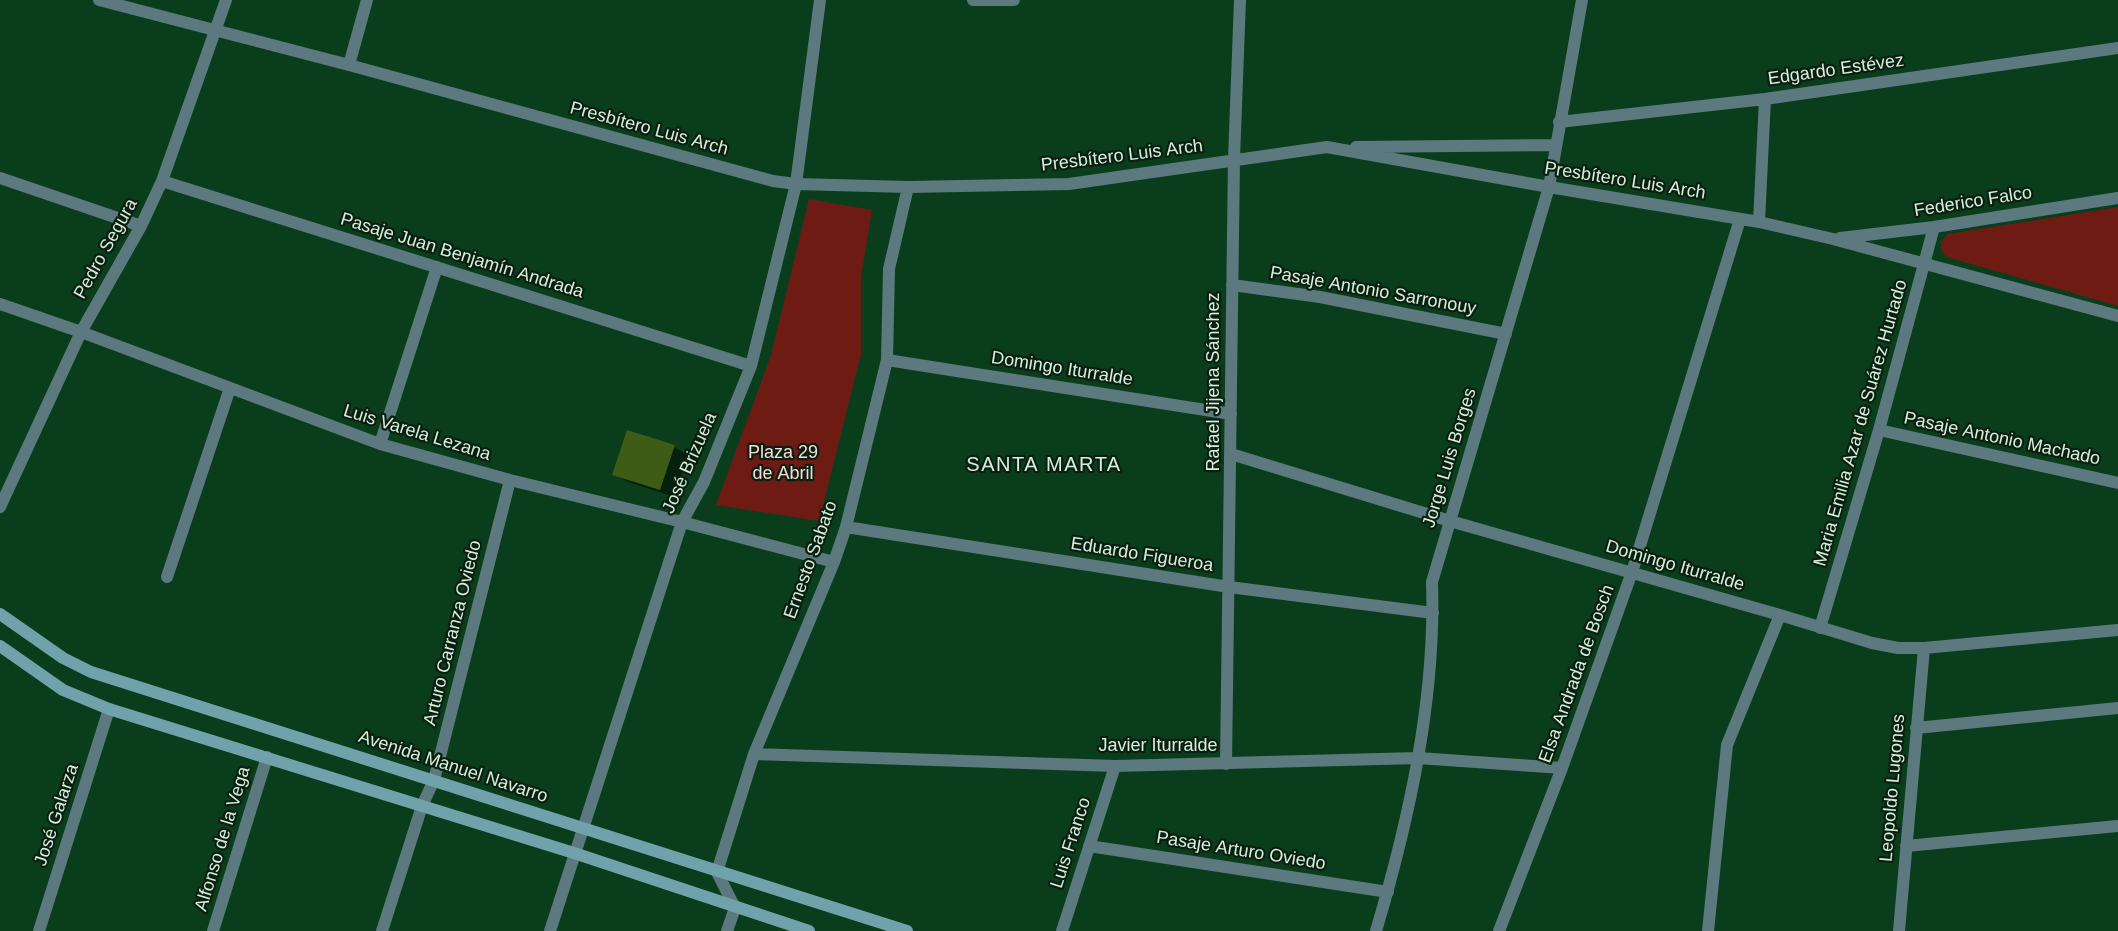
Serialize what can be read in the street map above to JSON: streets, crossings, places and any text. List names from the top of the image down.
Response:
{
  "streets": {
    "main road": ["Avenida Manuel Navarro"],
    "street": [
      "Edgardo Estévez",
      "Presbítero Luis Arch",
      "Federico Falco",
      "Pedro Segura",
      "Pasaje Juan Benjamín Andrada",
      "Pasaje Antonio Sarronouy",
      "Domingo Iturralde",
      "Rafael Jijena Sánchez",
      "Maria Emilia Azar de Suárez Hurtado",
      "Luis Varela Lezana",
      "Pasaje Antonio Machado",
      "Jorge Luis Borges",
      "José Brizuela",
      "Eduardo Figueroa",
      "Ernesto Sabato",
      "Arturo Carranza Oviedo",
      "Elsa Andrada de Bosch",
      "Javier Iturralde",
      "Leopoldo Lugones",
      "José Galarza",
      "Alfonso de la Vega",
      "Luis Franco",
      "Pasaje Arturo Oviedo"
    ]
  },
  "crossings": [
    ["Edgardo Estévez", "Jorge Luis Borges"],
    ["Presbítero Luis Arch", "Federico Falco"],
    ["Presbítero Luis Arch", "Pedro Segura"],
    ["Presbítero Luis Arch", "Rafael Jijena Sánchez"],
    ["Presbítero Luis Arch", "Maria Emilia Azar de Suárez Hurtado"],
    ["Presbítero Luis Arch", "Jorge Luis Borges"],
    ["Presbítero Luis Arch", "José Brizuela"],
    ["Presbítero Luis Arch", "Ernesto Sabato"],
    ["Presbítero Luis Arch", "Elsa Andrada de Bosch"],
    ["Federico Falco", "Maria Emilia Azar de Suárez Hurtado"],
    ["Pedro Segura", "Pasaje Juan Benjamín Andrada"],
    ["Pedro Segura", "Luis Varela Lezana"],
    ["Pasaje Juan Benjamín Andrada", "José Brizuela"],
    ["Pasaje Antonio Sarronouy", "Rafael Jijena Sánchez"],
    ["Pasaje Antonio Sarronouy", "Jorge Luis Borges"],
    ["Domingo Iturralde", "Rafael Jijena Sánchez"],
    ["Domingo Iturralde", "Maria Emilia Azar de Suárez Hurtado"],
    ["Domingo Iturralde", "Jorge Luis Borges"],
    ["Domingo Iturralde", "Ernesto Sabato"],
    ["Domingo Iturralde", "Elsa Andrada de Bosch"],
    ["Domingo Iturralde", "Leopoldo Lugones"],
    ["Rafael Jijena Sánchez", "Eduardo Figueroa"],
    ["Rafael Jijena Sánchez", "Javier Iturralde"],
    ["Maria Emilia Azar de Suárez Hurtado", "Pasaje Antonio Machado"],
    ["Luis Varela Lezana", "José Brizuela"],
    ["Luis Varela Lezana", "Ernesto Sabato"],
    ["Luis Varela Lezana", "Arturo Carranza Oviedo"],
    ["Jorge Luis Borges", "Eduardo Figueroa"],
    ["Jorge Luis Borges", "Javier Iturralde"],
    ["Jorge Luis Borges", "Pasaje Arturo Oviedo"],
    ["José Brizuela", "Avenida Manuel Navarro"],
    ["Eduardo Figueroa", "Ernesto Sabato"],
    ["Ernesto Sabato", "Javier Iturralde"],
    ["Ernesto Sabato", "Avenida Manuel Navarro"],
    ["Arturo Carranza Oviedo", "Avenida Manuel Navarro"],
    ["Elsa Andrada de Bosch", "Javier Iturralde"],
    ["Javier Iturralde", "Luis Franco"],
    ["Luis Franco", "Pasaje Arturo Oviedo"]
  ],
  "districts": ["SANTA MARTA"],
  "parks": ["Plaza 29 de Abril"]
}
